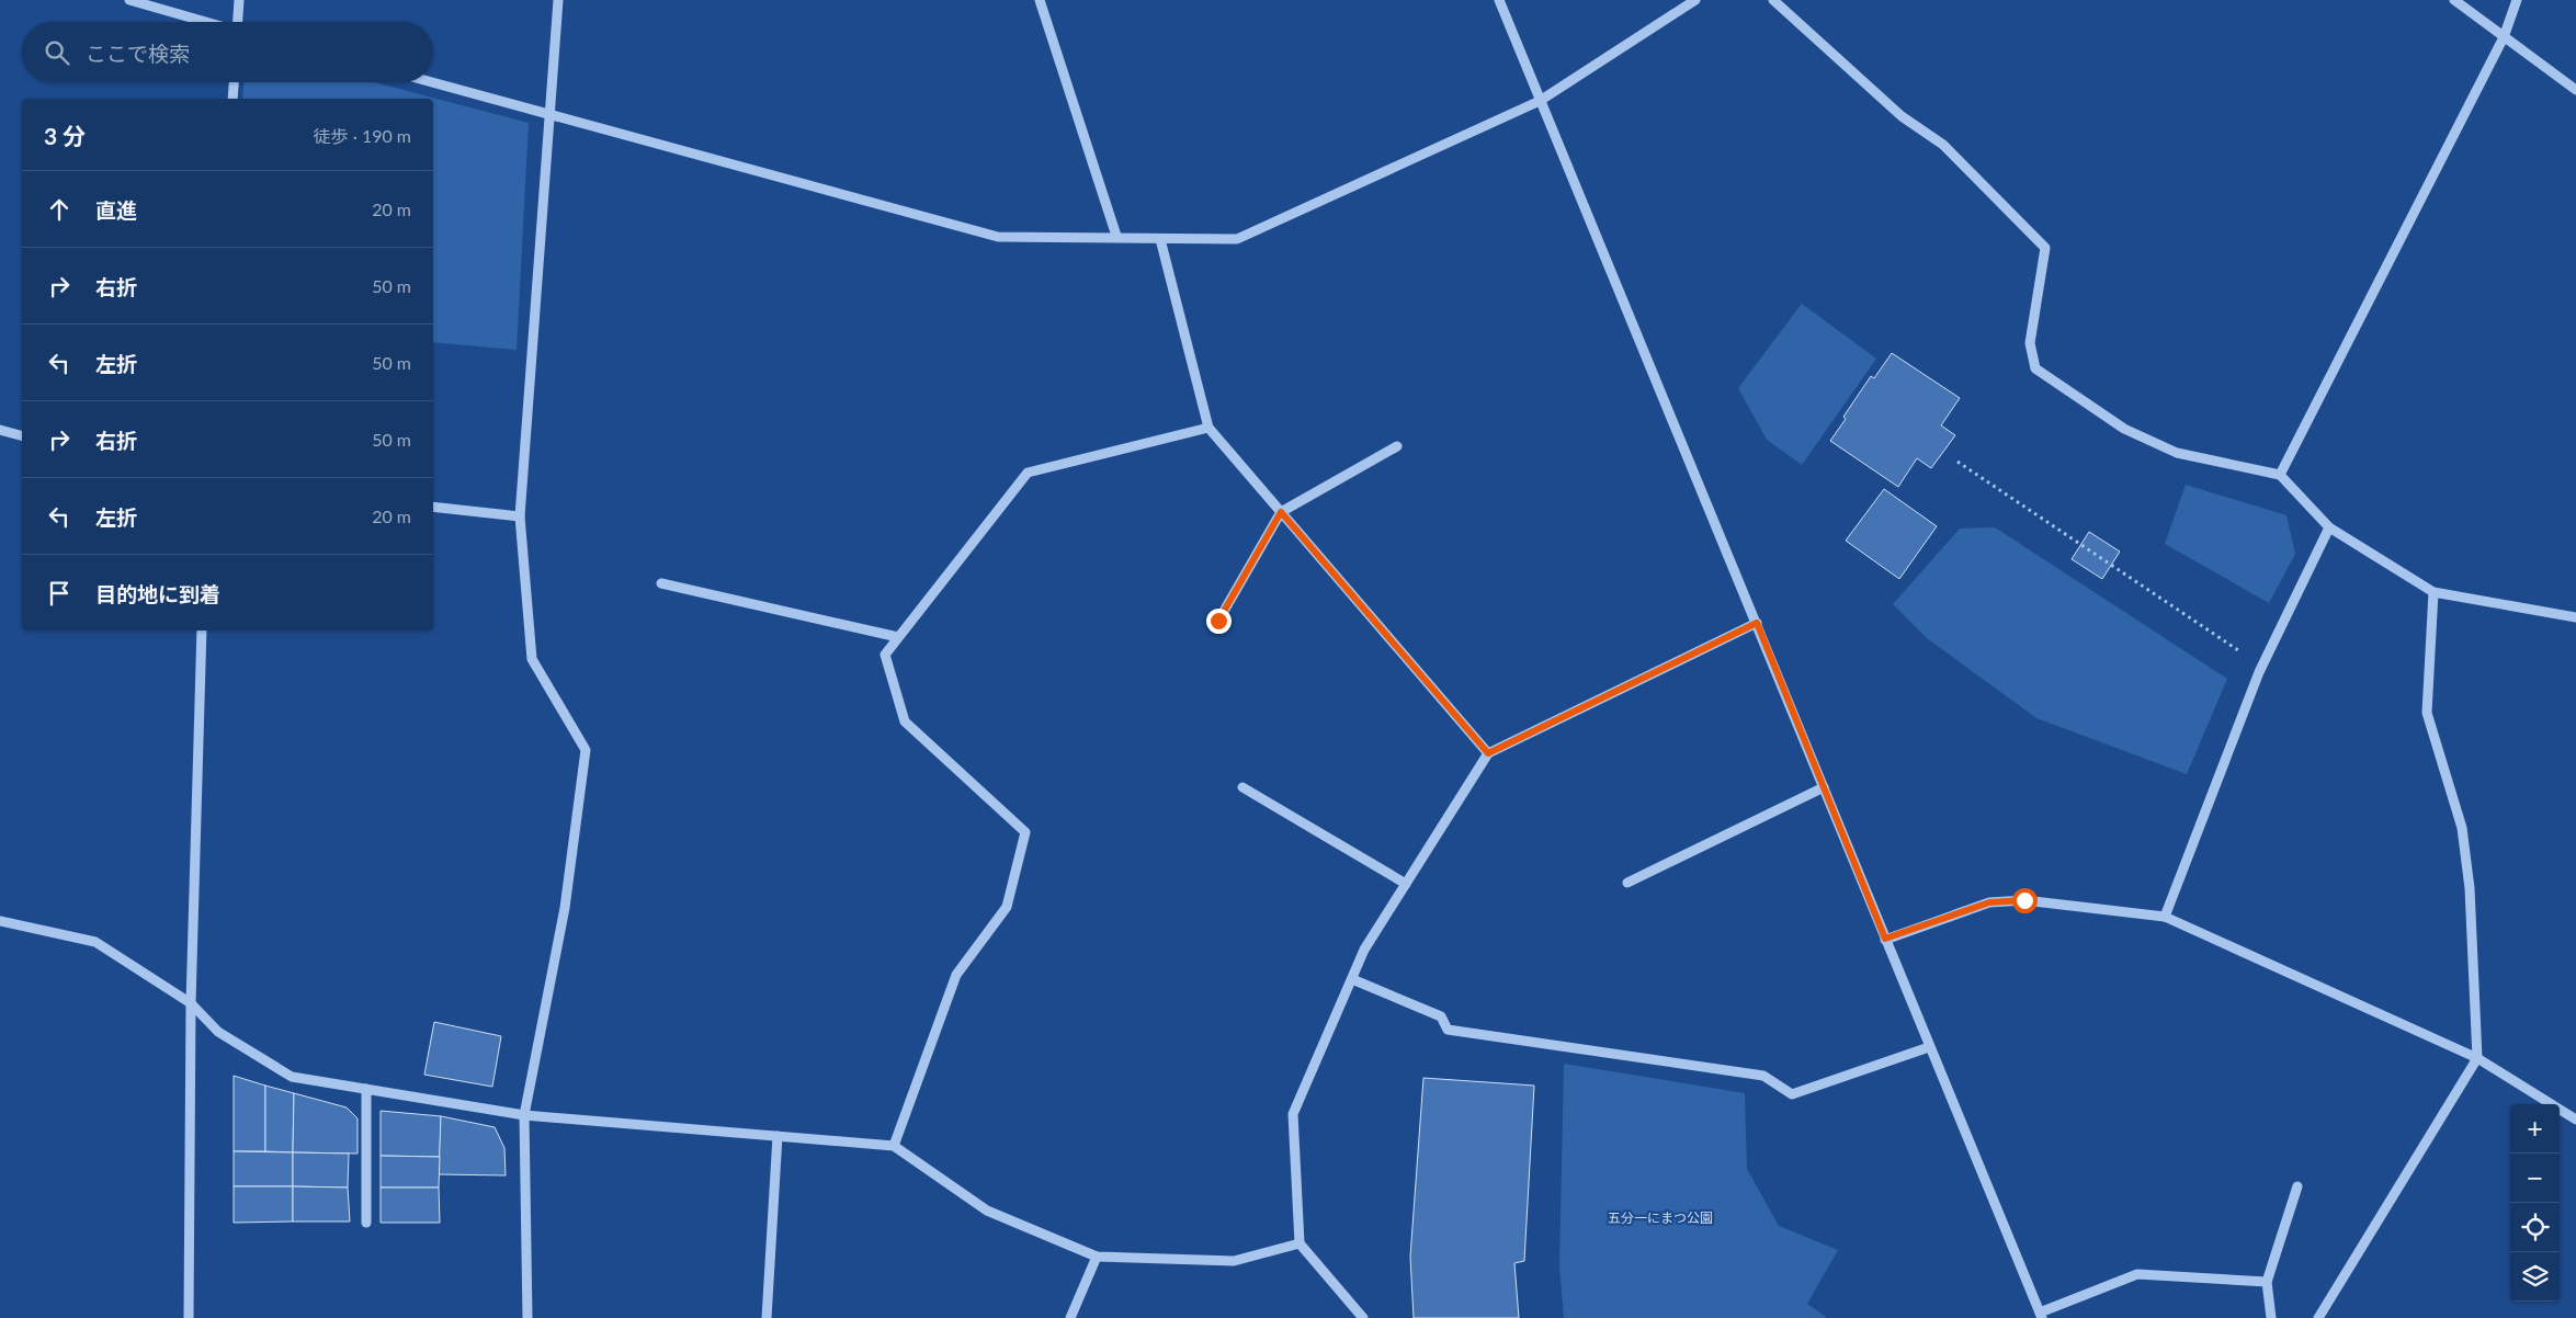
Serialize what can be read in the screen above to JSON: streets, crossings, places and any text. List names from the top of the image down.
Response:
{
  "parks": ["五分一にまつ公園"],
  "page": {
    "search": "ここで検索",
    "heading": ["3 分", "徒歩 · 190 m"],
    "list": [
      ["直進", "20 m"],
      ["右折", "50 m"],
      ["左折", "50 m"],
      ["右折", "50 m"],
      ["左折", "20 m"],
      "目的地に到着"
    ],
    "map_buttons": ["+", "−"]
  }
}
